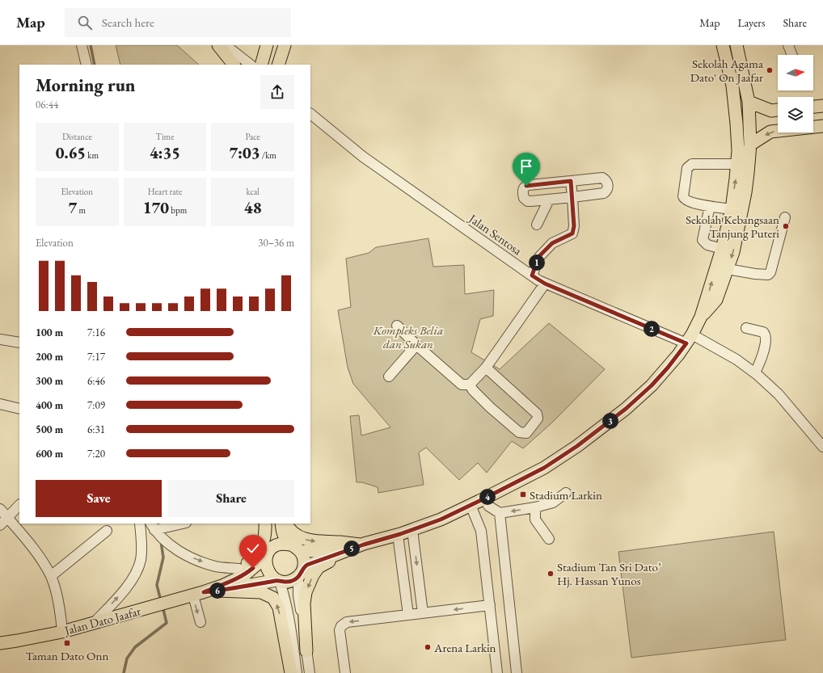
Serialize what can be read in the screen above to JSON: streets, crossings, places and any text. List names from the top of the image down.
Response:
{
  "streets": {
    "main road": ["Jalan Dato Jaafar"],
    "street": ["Jalan Sentosa"]
  },
  "parks": ["Kompleks Belia dan Sukan"],
  "places": {
    "other": [
      "Sekolah Agama Dato' On Jaafar",
      "Sekolah Kebangsaan Tanjung Puteri",
      "Stadium Tan Sri Dato’ Hj. Hassan Yunos",
      "Arena Larkin"
    ],
    "transit": ["Stadium Larkin", "Taman Dato Onn"]
  },
  "north": "right",
  "page": {
    "header": "Map",
    "search": "Search here",
    "nav": ["Map", "Layers", "Share"],
    "heading": ["Morning run", "06:44"],
    "stats": [
      ["Distance", "0.65 km"],
      ["Time", "4:35"],
      ["Pace", "7:03 /km"],
      ["Elevation", "7 m"],
      ["Heart rate", "170 bpm"],
      ["kcal", "48"]
    ],
    "chart": ["Elevation", "30–36 m"],
    "pins": [
      "1",
      "2",
      "3",
      "4",
      "5",
      "6"
    ],
    "list": [
      {
        "name": "100 m",
        "note": "7:16"
      },
      {
        "name": "200 m",
        "note": "7:17"
      },
      {
        "name": "300 m",
        "note": "6:46"
      },
      {
        "name": "400 m",
        "note": "7:09"
      },
      {
        "name": "500 m",
        "note": "6:31"
      },
      {
        "name": "600 m",
        "note": "7:20"
      }
    ],
    "buttons": ["Save", "Share"]
  }
}
